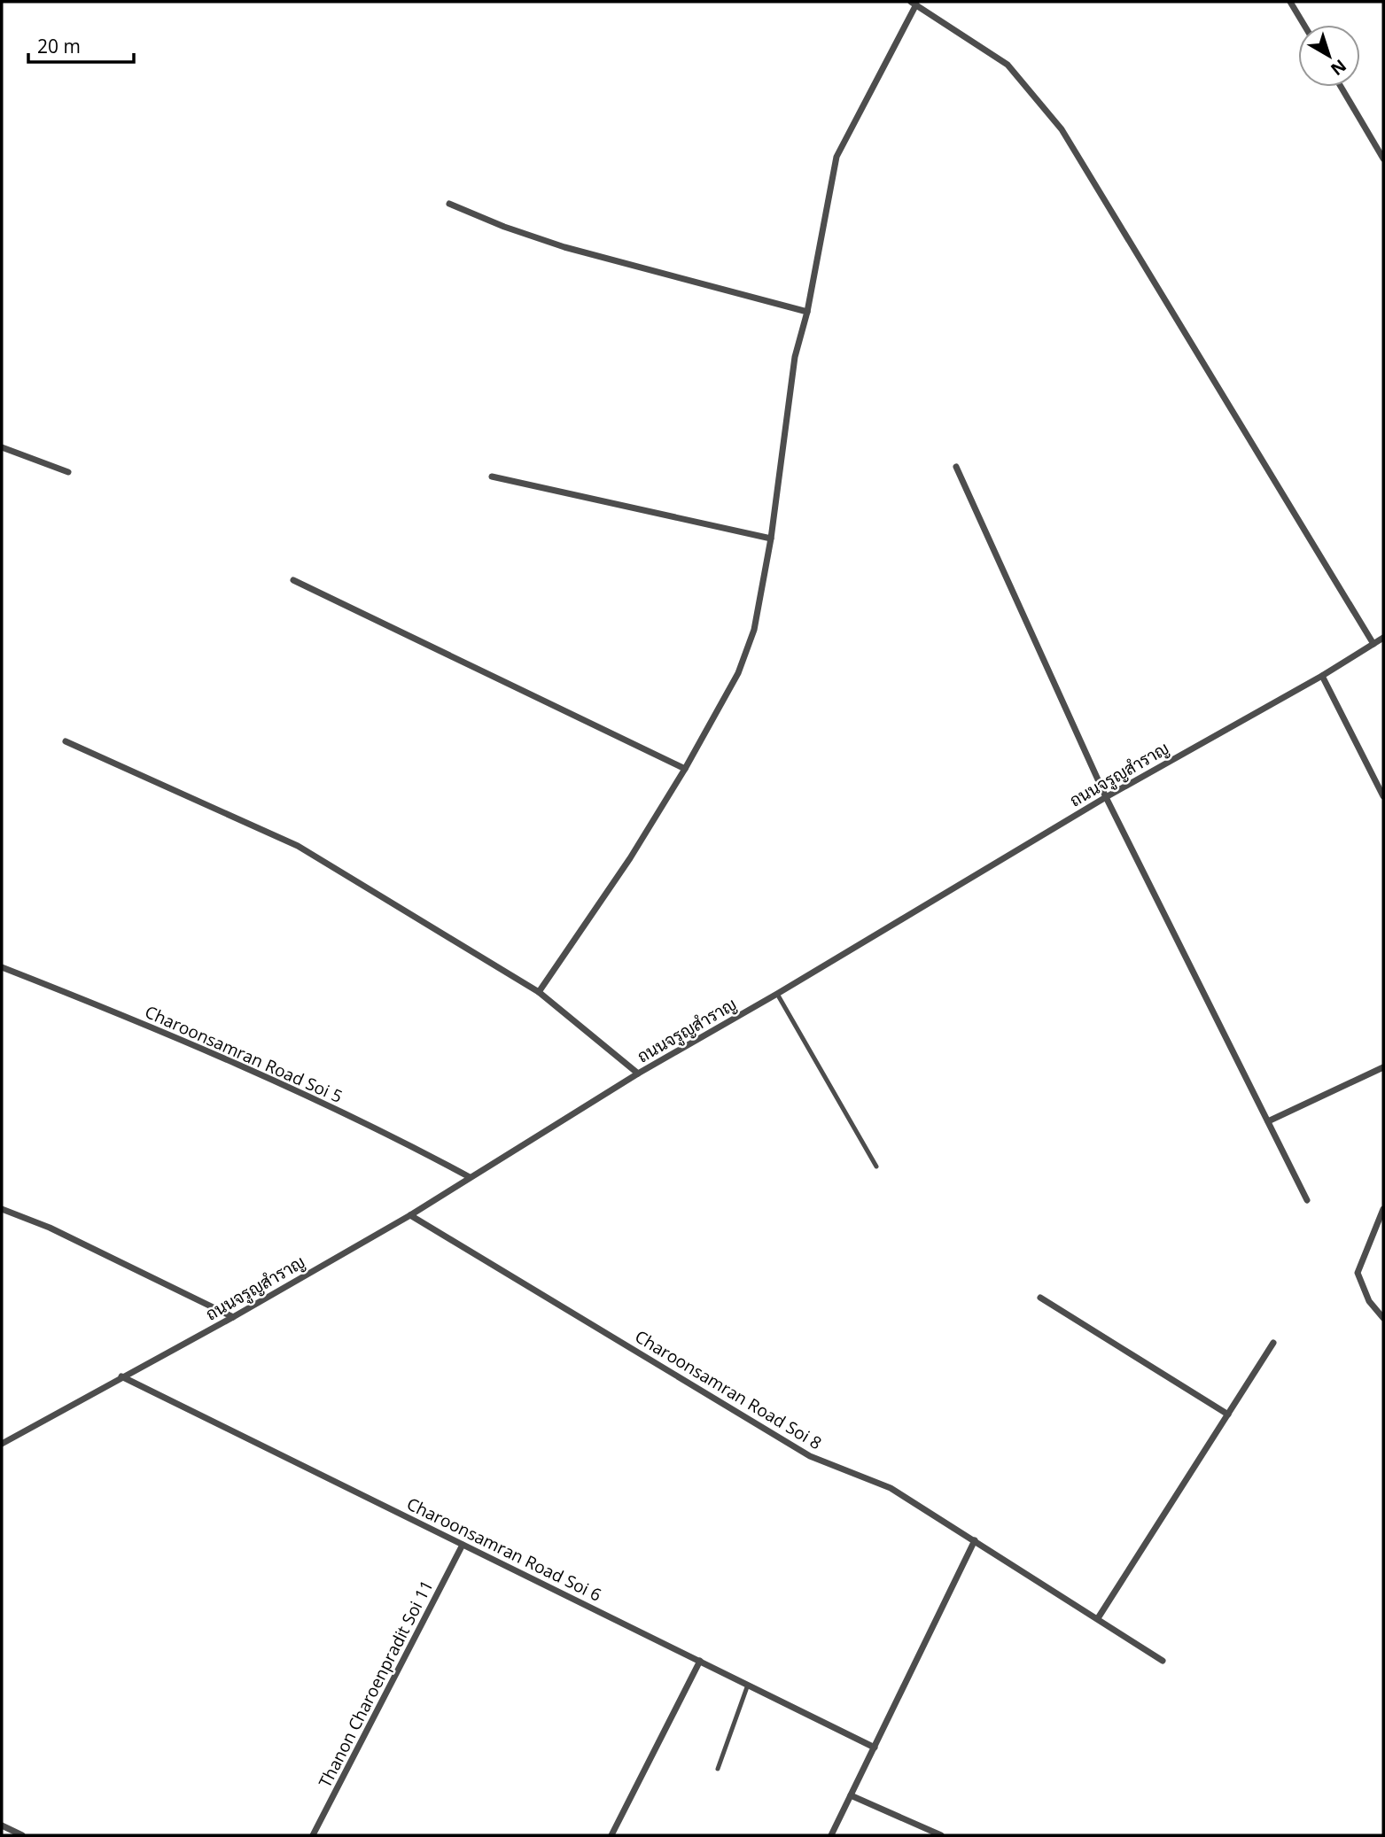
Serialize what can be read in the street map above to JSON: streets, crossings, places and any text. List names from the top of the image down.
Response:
{
  "streets": {
    "street": [
      "ถนนจรูญสำราญ",
      "Charoonsamran Road Soi 5",
      "Charoonsamran Road Soi 8",
      "Charoonsamran Road Soi 6",
      "Thanon Charoenpradit Soi 11"
    ]
  },
  "crossings": [
    ["ถนนจรูญสำราญ", "Charoonsamran Road Soi 5"],
    ["ถนนจรูญสำราญ", "Charoonsamran Road Soi 8"],
    ["ถนนจรูญสำราญ", "Charoonsamran Road Soi 6"],
    ["Charoonsamran Road Soi 6", "Thanon Charoenpradit Soi 11"]
  ],
  "scale_bar": "20 m",
  "north": "bottom right"
}
